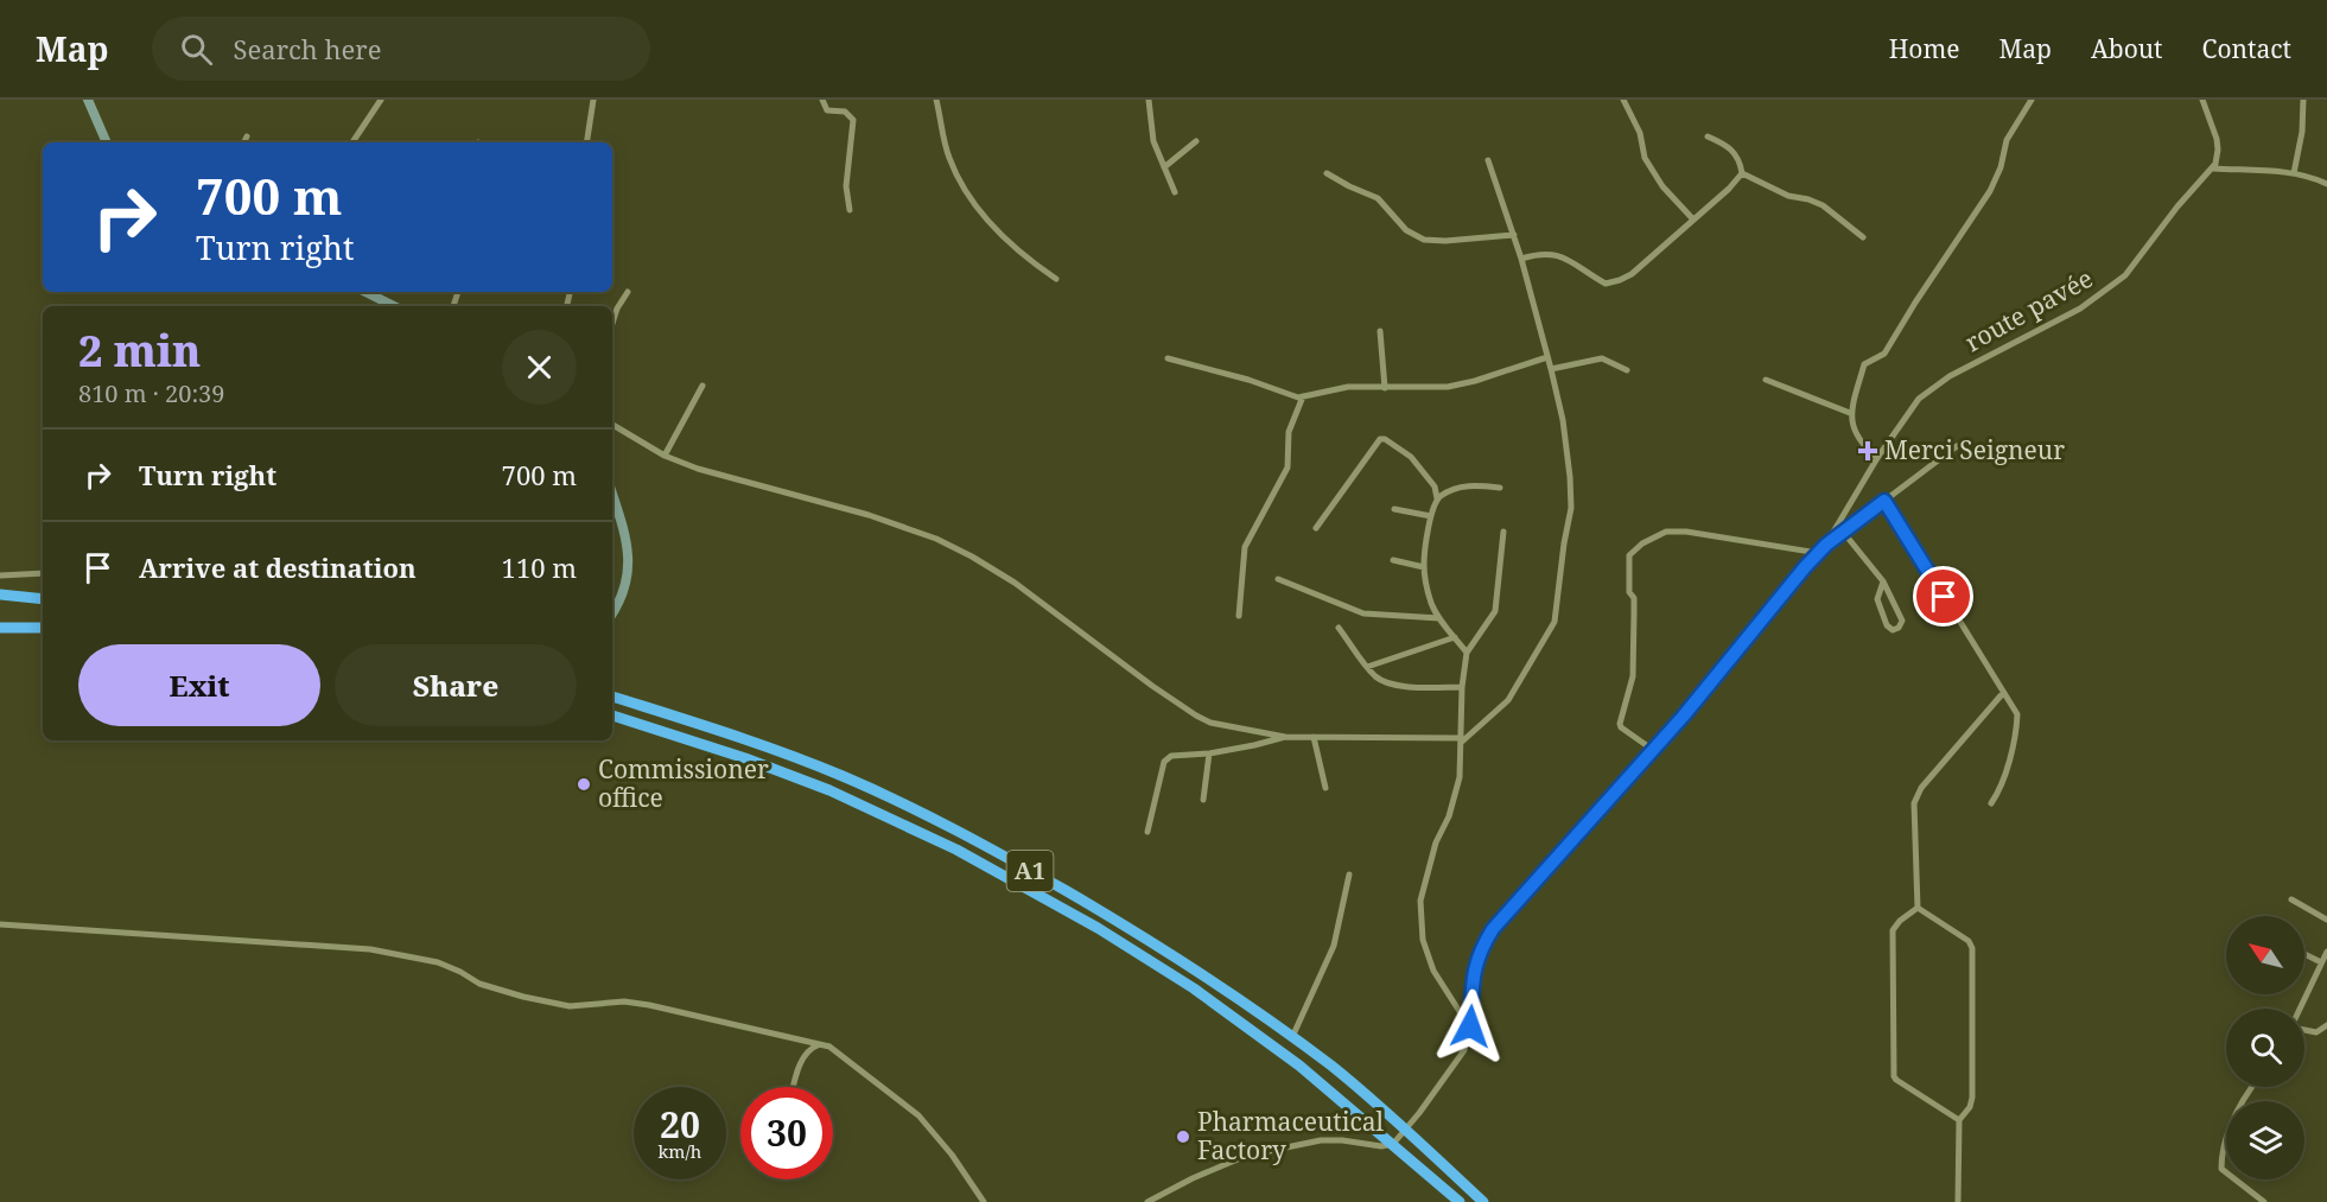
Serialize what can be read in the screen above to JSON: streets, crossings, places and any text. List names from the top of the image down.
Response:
{
  "streets": {
    "highway": ["A1"],
    "street": ["route pavée"]
  },
  "places": {
    "health": ["Merci Seigneur"],
    "other": ["Commissioner office", "Pharmaceutical Factory"]
  },
  "north": "top left",
  "page": {
    "header": "Map",
    "search": "Search here",
    "nav": [
      "Home",
      "Map",
      "About",
      "Contact"
    ],
    "turn": ["700 m", "Turn right"],
    "heading": ["2 min", "810 m · 20:39"],
    "list": [
      {
        "name": "Turn right",
        "value": "700 m"
      },
      {
        "name": "Arrive at destination",
        "value": "110 m"
      }
    ],
    "buttons": ["Exit", "Share"],
    "speed": "20 km/h",
    "limit": "30"
  }
}
